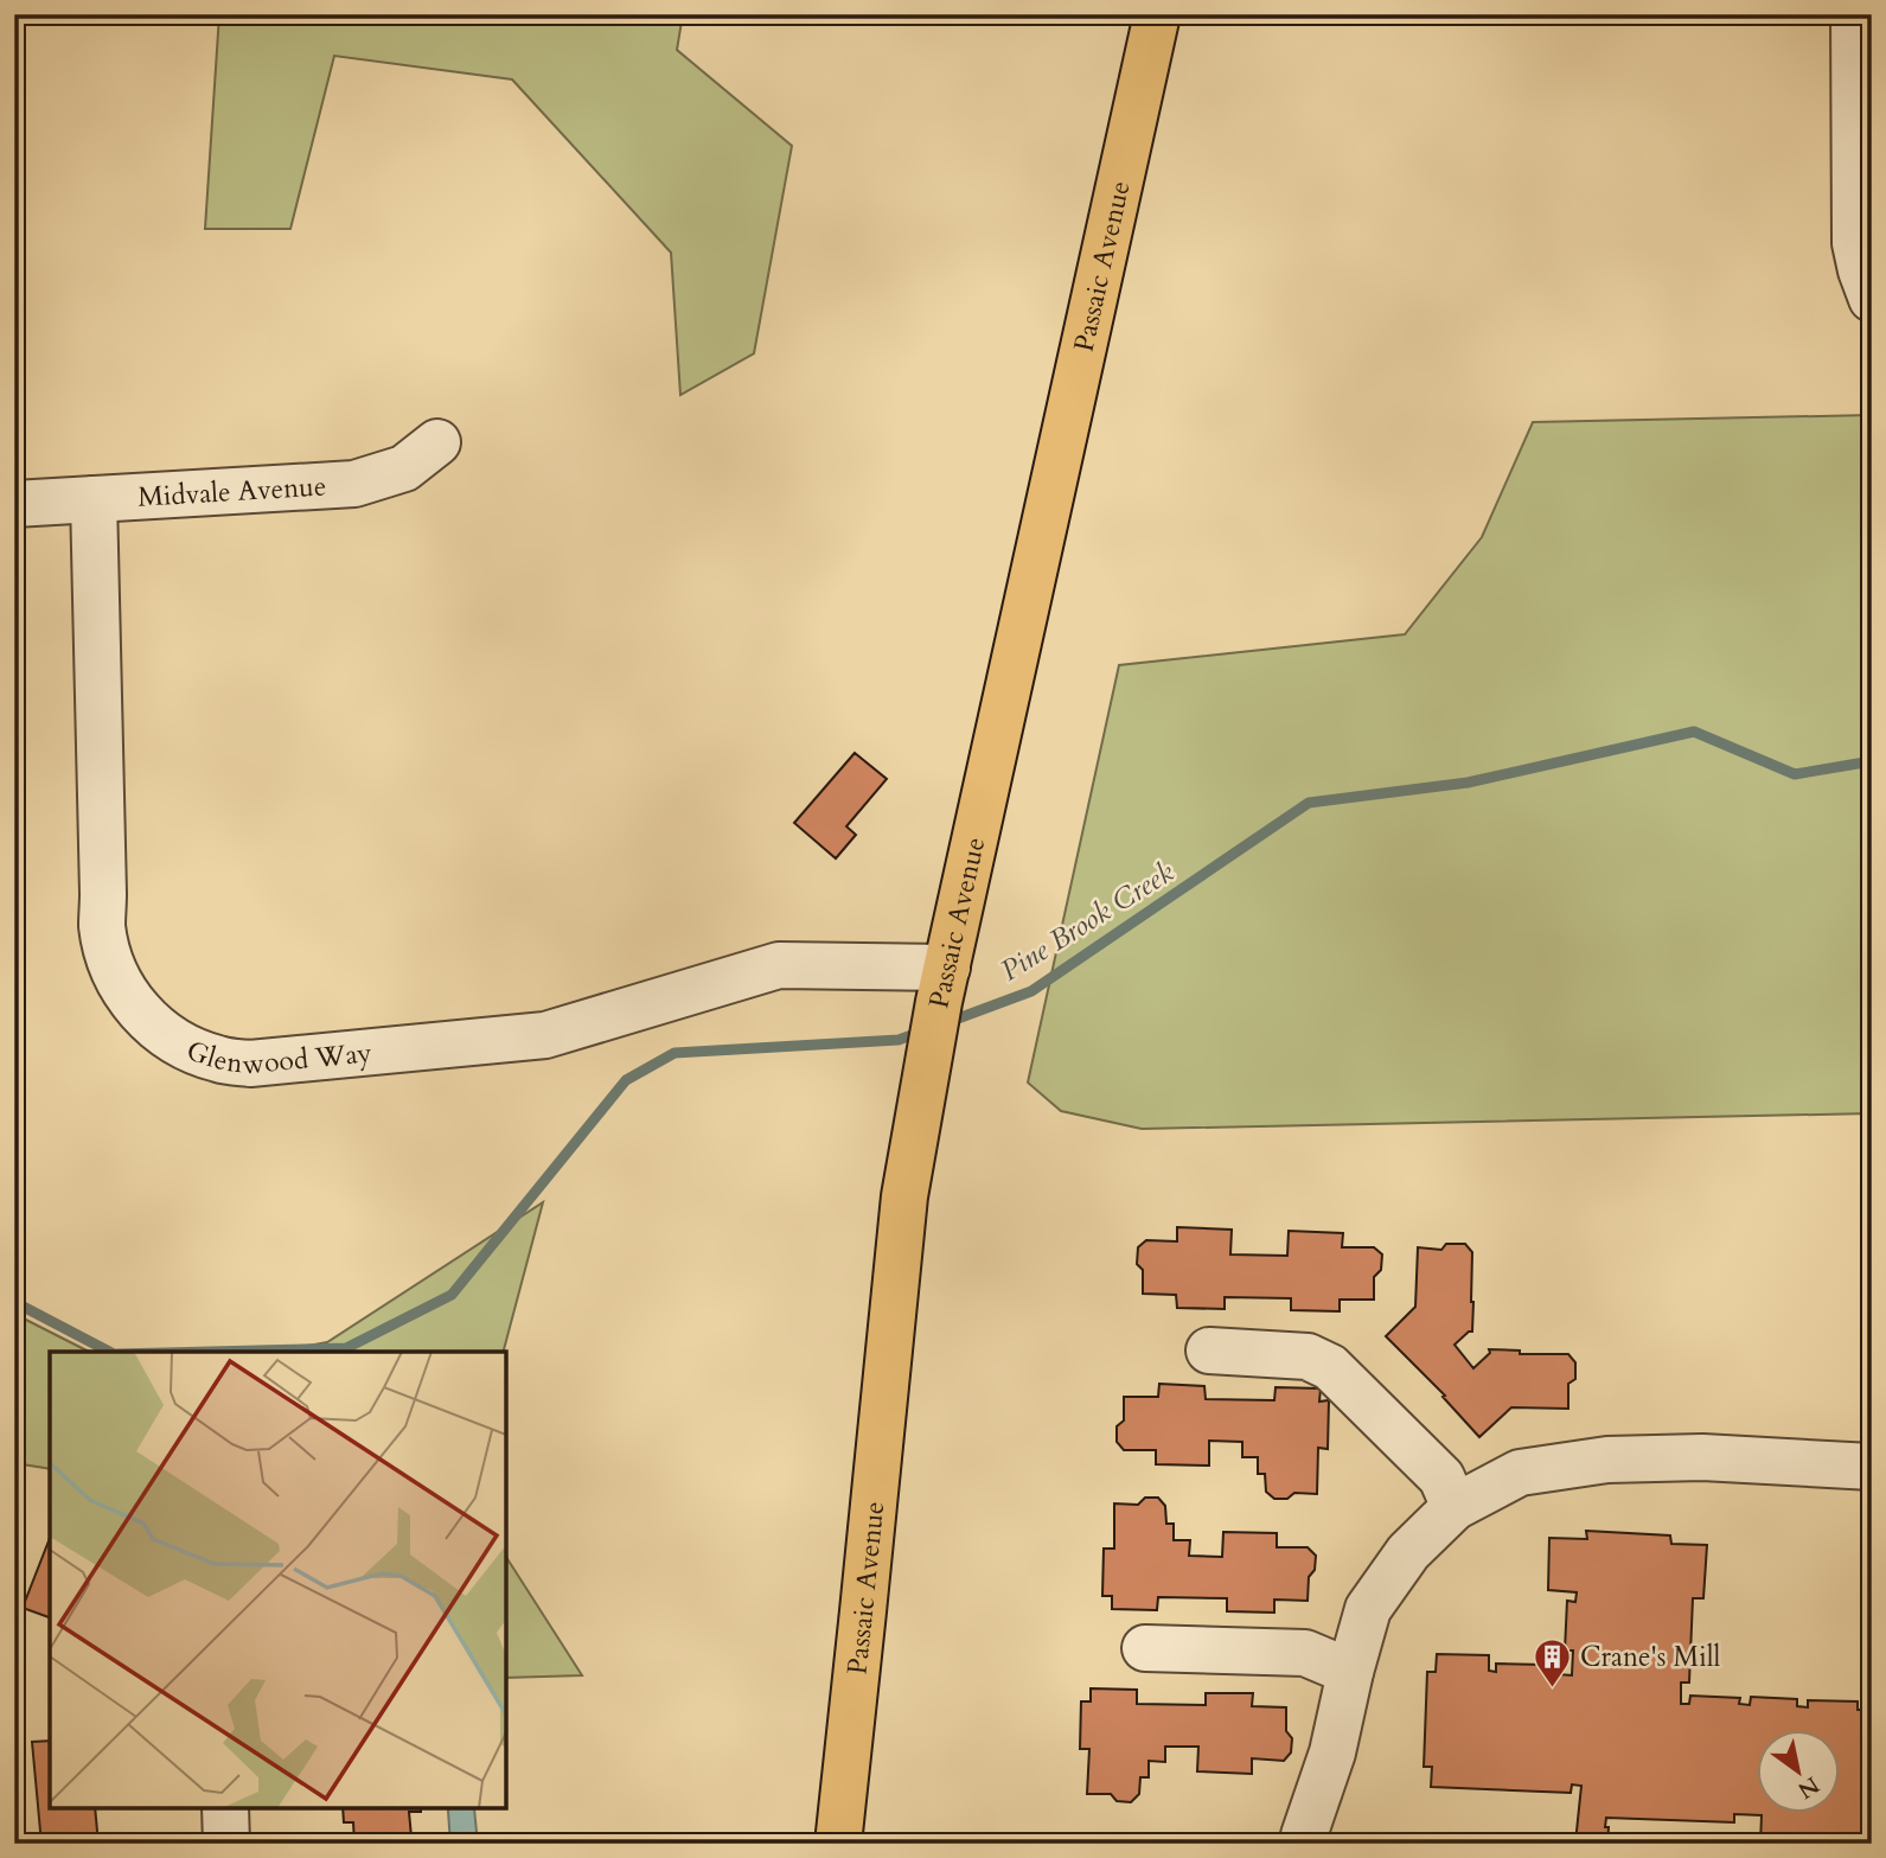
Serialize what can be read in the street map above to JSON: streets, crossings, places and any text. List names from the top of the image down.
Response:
{
  "streets": {
    "main road": ["Passaic Avenue"],
    "street": ["Midvale Avenue", "Glenwood Way"]
  },
  "crossings": [
    ["Passaic Avenue", "Glenwood Way"],
    ["Midvale Avenue", "Glenwood Way"]
  ],
  "water": ["Pine Brook Creek"],
  "places": {
    "building": ["Crane's Mill"]
  },
  "north": "bottom right"
}
